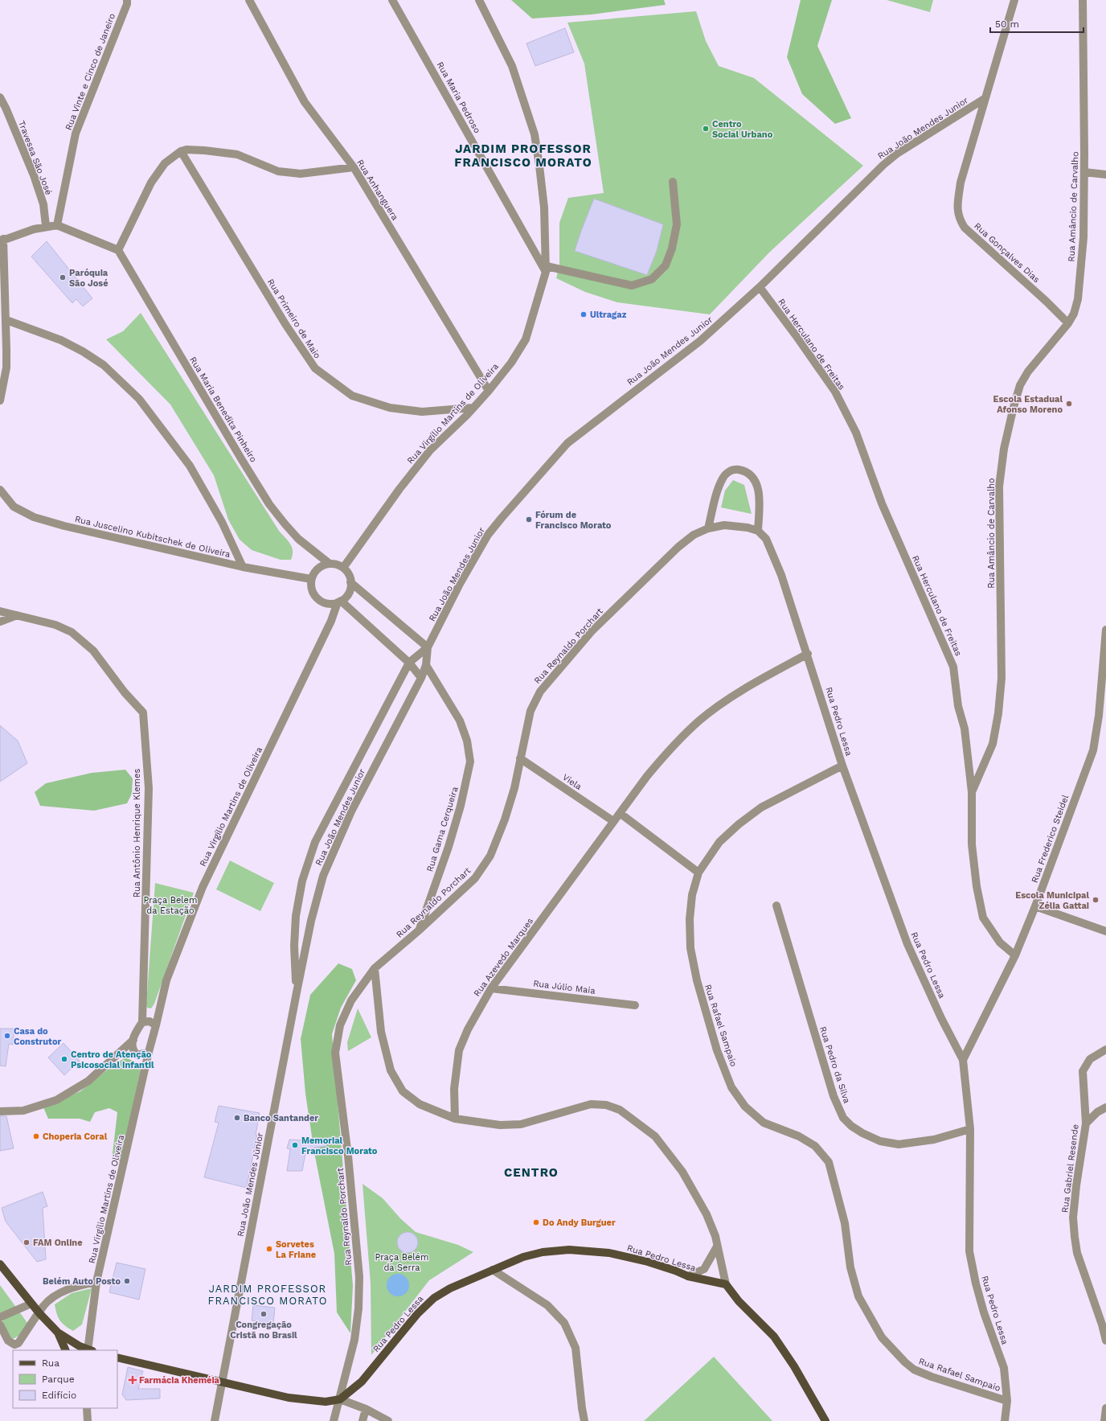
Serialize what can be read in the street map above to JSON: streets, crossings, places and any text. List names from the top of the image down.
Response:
{
  "streets": {
    "main road": ["Rua Pedro Lessa"],
    "street": [
      "Rua Vinte e Cinco de Janeiro",
      "Rua Maria Pedroso",
      "Rua João Mendes Junior",
      "Travessa São José",
      "Rua Anhanguera",
      "Rua Amâncio de Carvalho",
      "Rua Gonçalves Dias",
      "Rua Primeiro de Maio",
      "Rua Herculano de Freitas",
      "Rua Maria Benedita Pinheiro",
      "Rua Virgílio Martins de Oliveira",
      "Rua Juscelino Kubitschek de Oliveira",
      "Rua Reynaldo Porchart",
      "Viela",
      "Rua Gama Cerqueira",
      "Rua Antônio Henrique Klemes",
      "Rua Frederico Steidel",
      "Rua Azevedo Marques",
      "Rua Júlio Maia",
      "Rua Rafael Sampaio",
      "Rua Pedro da Silva",
      "Rua Gabriel Resende",
      "Rua João Mendes Júnior"
    ]
  },
  "crossings": [
    ["Rua Maria Pedroso", "Rua Virgílio Martins de Oliveira"],
    ["Rua João Mendes Junior", "Rua Gonçalves Dias"],
    ["Rua João Mendes Junior", "Rua Herculano de Freitas"],
    ["Rua João Mendes Junior", "Rua Gama Cerqueira"],
    ["Rua João Mendes Junior", "Rua João Mendes Júnior"],
    ["Rua Anhanguera", "Rua Virgílio Martins de Oliveira"],
    ["Rua Amâncio de Carvalho", "Rua Gonçalves Dias"],
    ["Rua Amâncio de Carvalho", "Rua Herculano de Freitas"],
    ["Rua Primeiro de Maio", "Rua Virgílio Martins de Oliveira"],
    ["Rua Herculano de Freitas", "Rua Frederico Steidel"],
    ["Rua Maria Benedita Pinheiro", "Rua Virgílio Martins de Oliveira"],
    ["Rua Maria Benedita Pinheiro", "Rua Juscelino Kubitschek de Oliveira"],
    ["Rua Virgílio Martins de Oliveira", "Rua Juscelino Kubitschek de Oliveira"],
    ["Rua Reynaldo Porchart", "Rua Pedro Lessa"],
    ["Rua Reynaldo Porchart", "Viela"],
    ["Rua Reynaldo Porchart", "Rua Gama Cerqueira"],
    ["Rua Pedro Lessa", "Rua Frederico Steidel"],
    ["Rua Pedro Lessa", "Rua Azevedo Marques"],
    ["Rua Pedro Lessa", "Rua Rafael Sampaio"],
    ["Rua Pedro Lessa", "Rua Pedro da Silva"],
    ["Viela", "Rua Azevedo Marques"],
    ["Rua Azevedo Marques", "Rua Júlio Maia"]
  ],
  "districts": ["JARDIM PROFESSOR FRANCISCO MORATO", "CENTRO", "JARDIM PROFESSOR FRANCISCO MORATO"],
  "parks": ["Praça Belem da Estação", "Praça Belém da Serra"],
  "places": {
    "other": [
      "Centro Social Urbano",
      "Paróquia São José",
      "Ultragaz",
      "Escola Estadual Afonso Moreno",
      "Fórum de Francisco Morato",
      "Escola Municipal Zélia Gattai",
      "Casa do Construtor",
      "Centro de Atenção Psicosocial Infantil",
      "Banco Santander",
      "Choperia Coral",
      "Memorial Francisco Morato",
      "Do Andy Burguer",
      "FAM Online",
      "Sorvetes La Friane",
      "Belém Auto Posto",
      "Congregação Cristã no Brasil"
    ],
    "health": ["Farmácia Kheméia"]
  },
  "legend": ["Rua", "Parque", "Edifício"],
  "scale_bar": "50 m"
}
